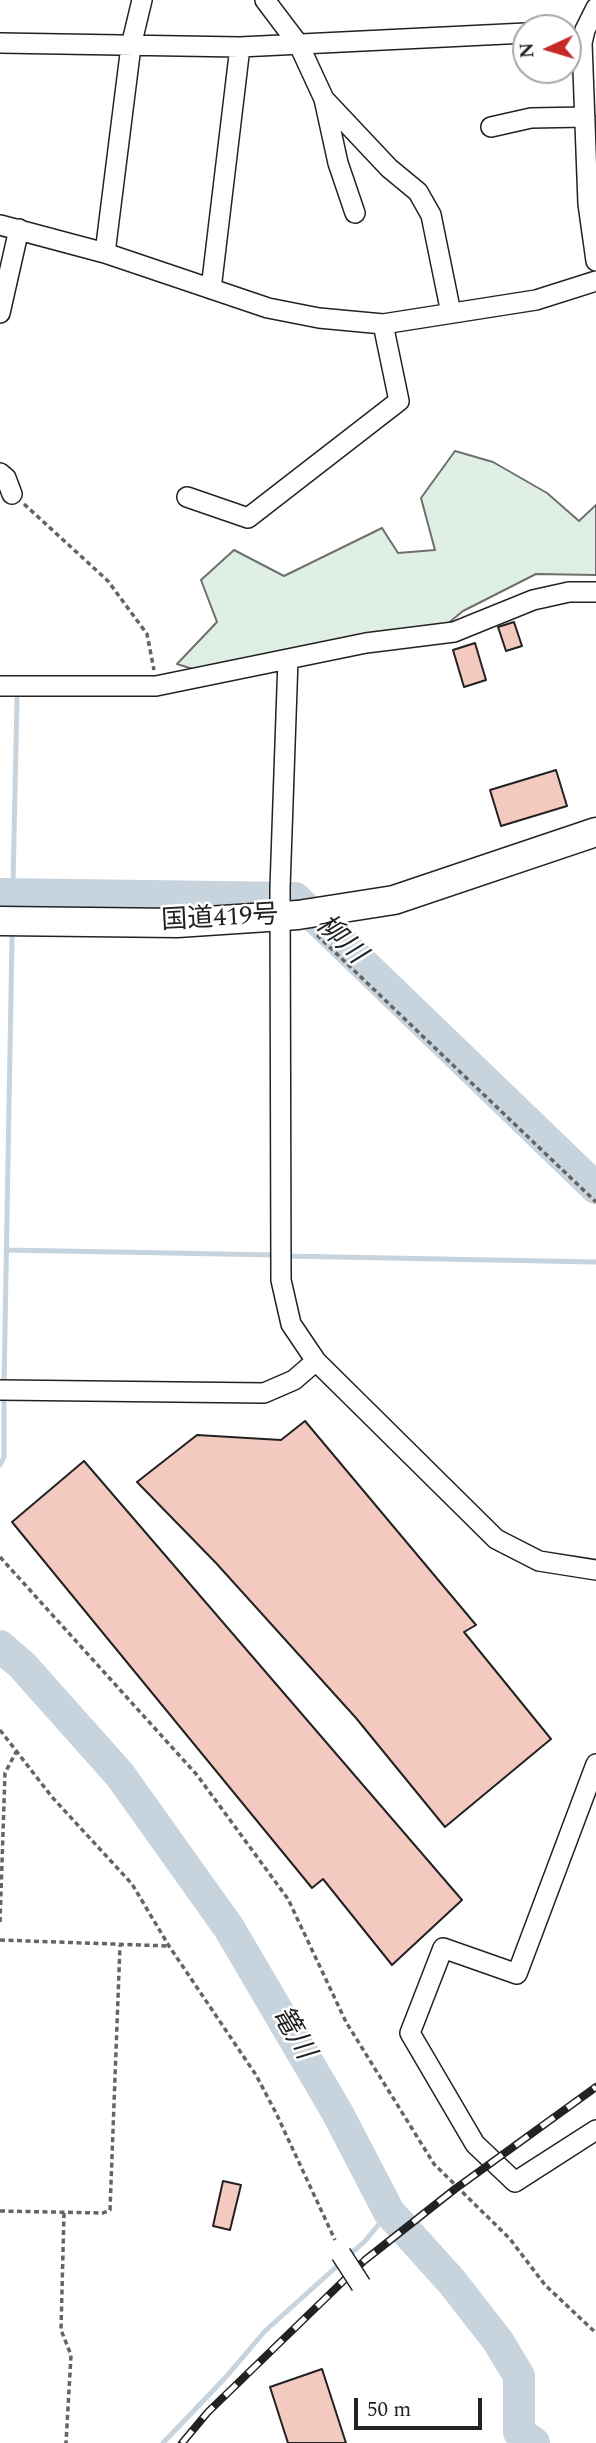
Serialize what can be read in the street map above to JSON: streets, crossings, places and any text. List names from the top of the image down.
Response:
{
  "streets": {
    "highway": ["国道419号"]
  },
  "water": ["柳川", "篭川"],
  "scale_bar": "50 m",
  "north": "left"
}
